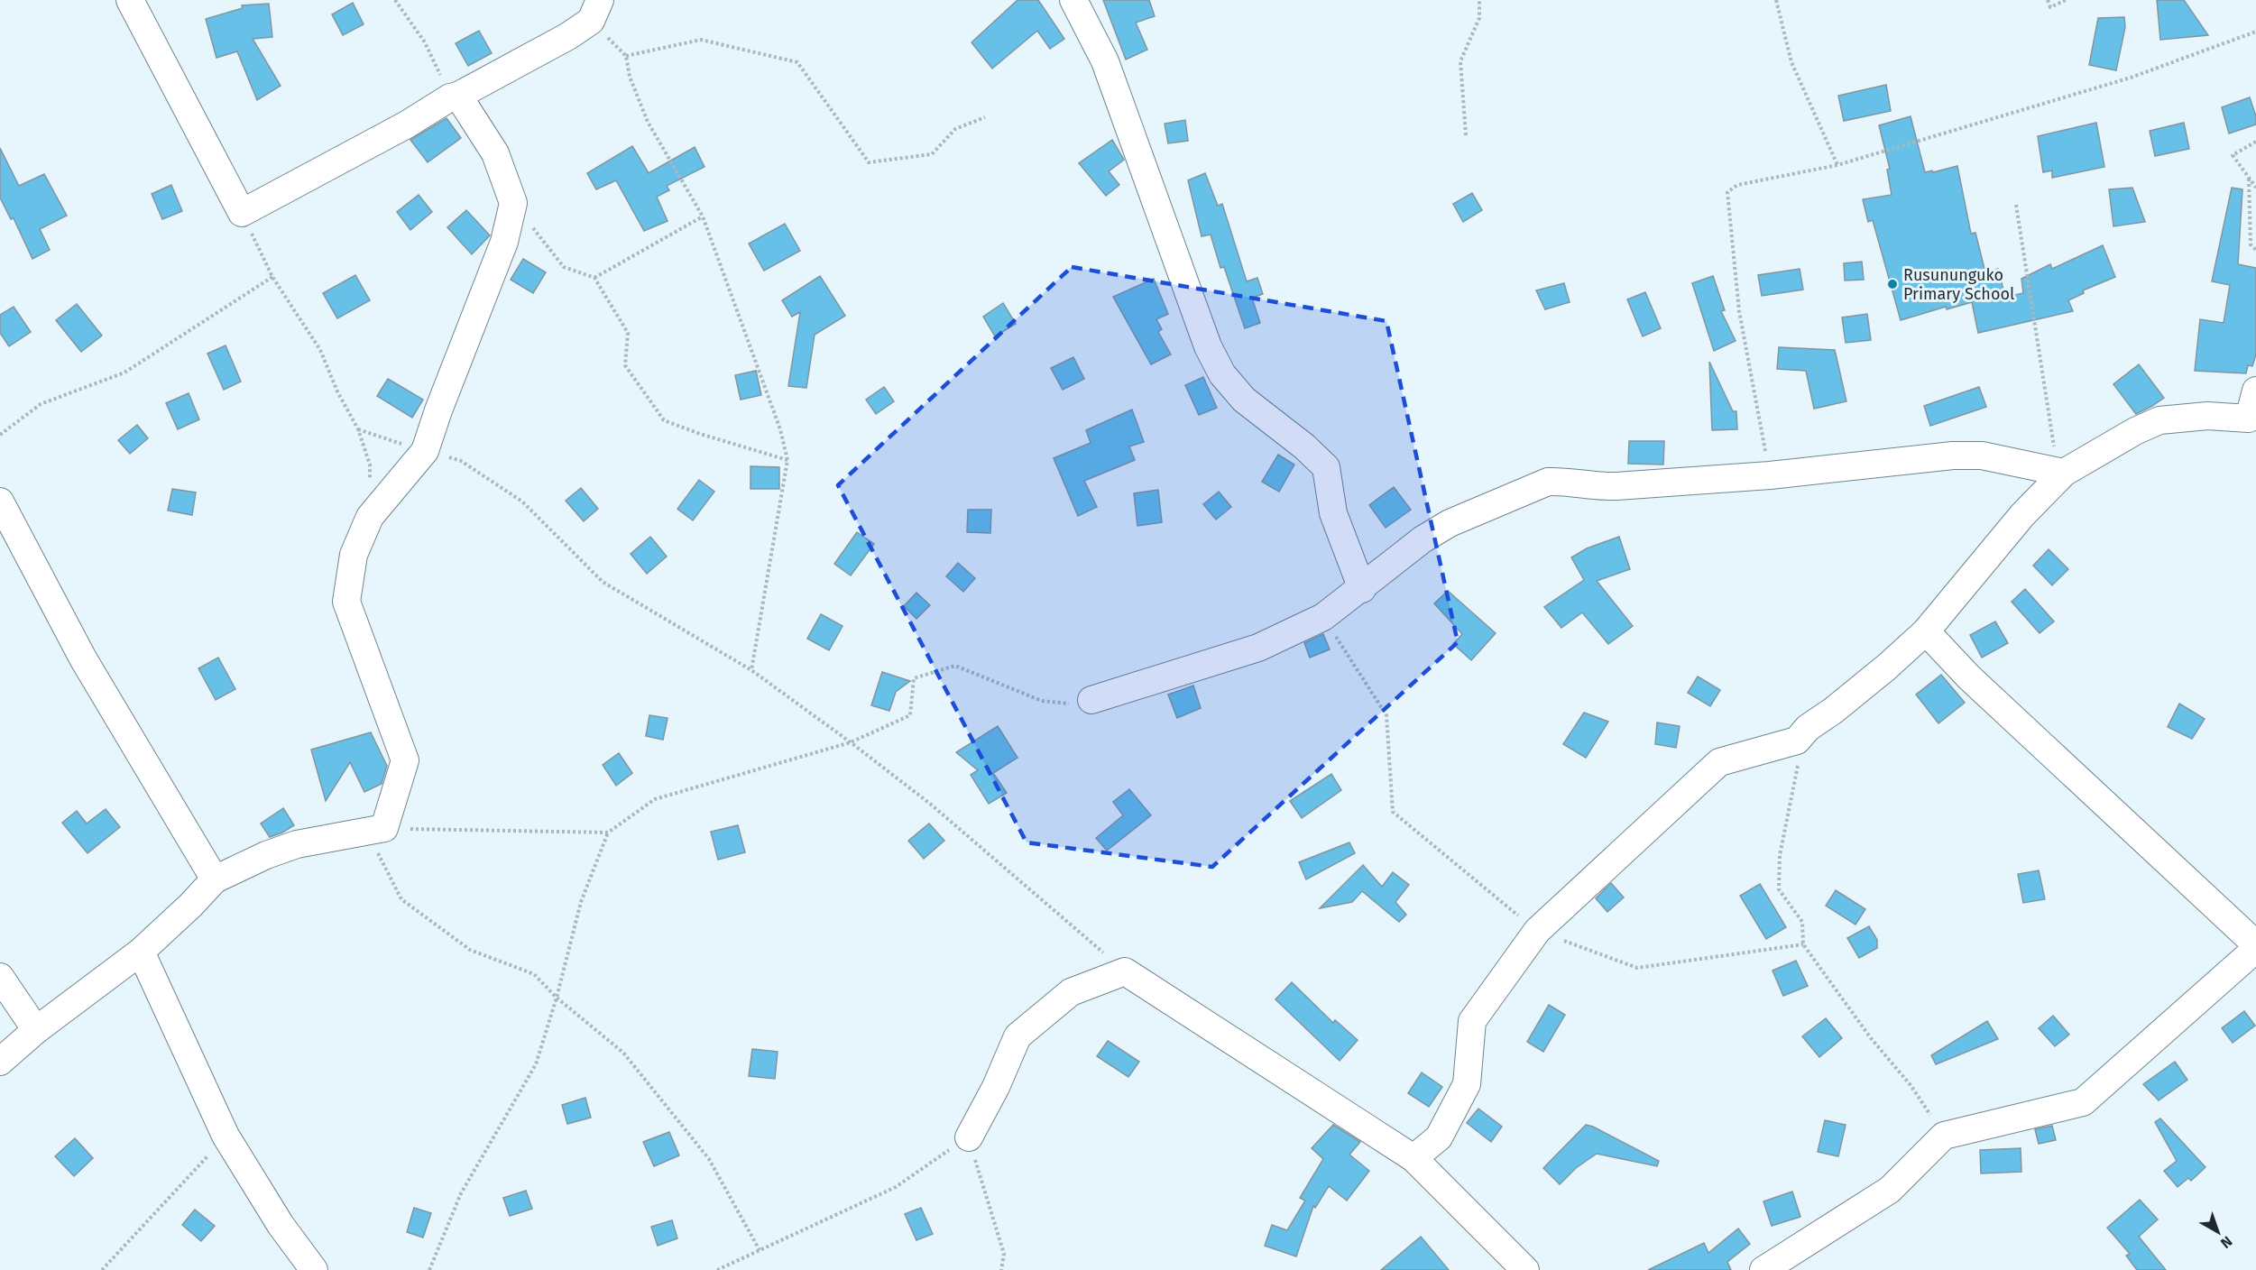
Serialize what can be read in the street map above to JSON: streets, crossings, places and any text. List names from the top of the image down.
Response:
{
  "places": ["Rusununguko Primary School"],
  "north": "bottom right"
}
